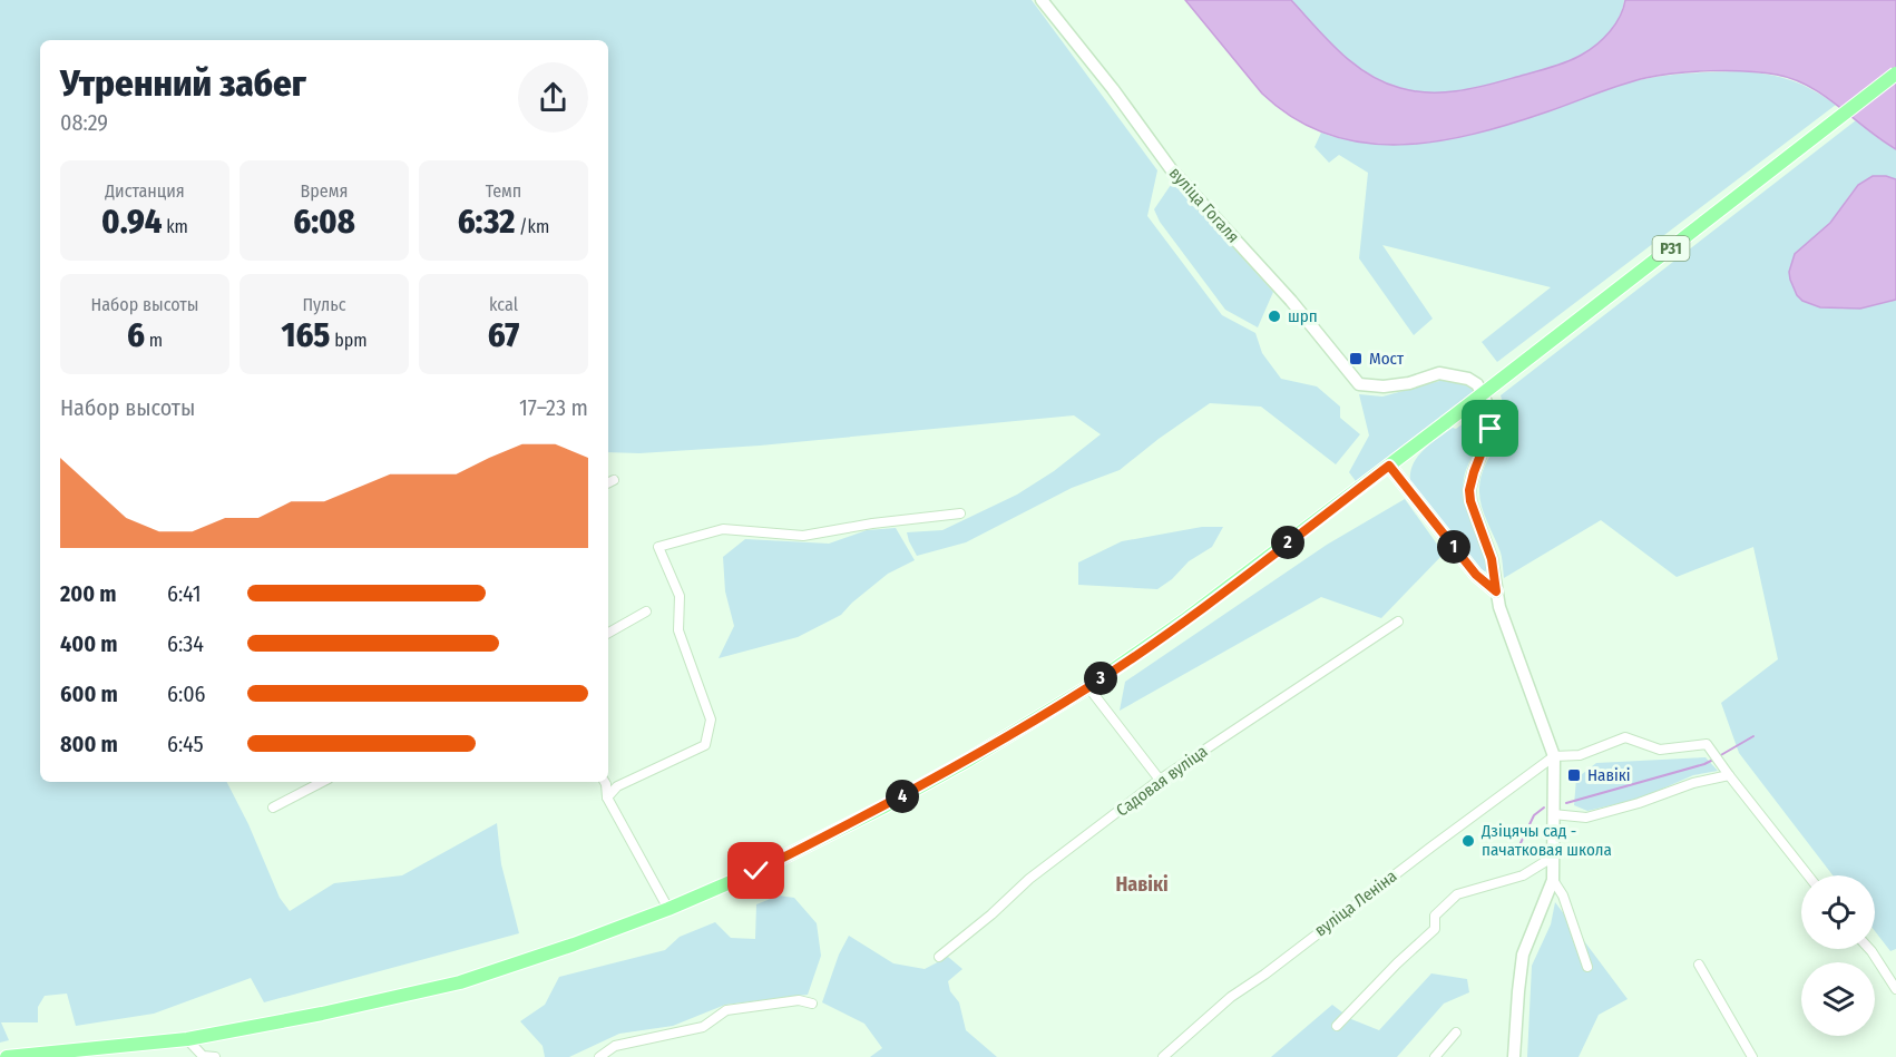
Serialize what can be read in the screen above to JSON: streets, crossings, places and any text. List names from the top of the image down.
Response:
{
  "streets": {
    "main road": ["Р31"],
    "street": ["вуліца Гогаля", "Садовая вуліца", "вуліца Леніна"]
  },
  "districts": ["Навікі"],
  "places": {
    "other": ["шрп", "Дзіцячы сад - пачатковая школа"],
    "transit": ["Мост", "Навікі"]
  },
  "page": {
    "heading": ["Утренний забег", "08:29"],
    "stats": [
      ["Дистанция", "0.94 km"],
      ["Время", "6:08"],
      ["Темп", "6:32 /km"],
      ["Набор высоты", "6 m"],
      ["Пульс", "165 bpm"],
      ["kcal", "67"]
    ],
    "chart": ["Набор высоты", "17–23 m"],
    "pins": [
      "2",
      "1",
      "3",
      "4"
    ],
    "list": [
      {
        "name": "200 m",
        "note": "6:41"
      },
      {
        "name": "400 m",
        "note": "6:34"
      },
      {
        "name": "600 m",
        "note": "6:06"
      },
      {
        "name": "800 m",
        "note": "6:45"
      }
    ]
  }
}
